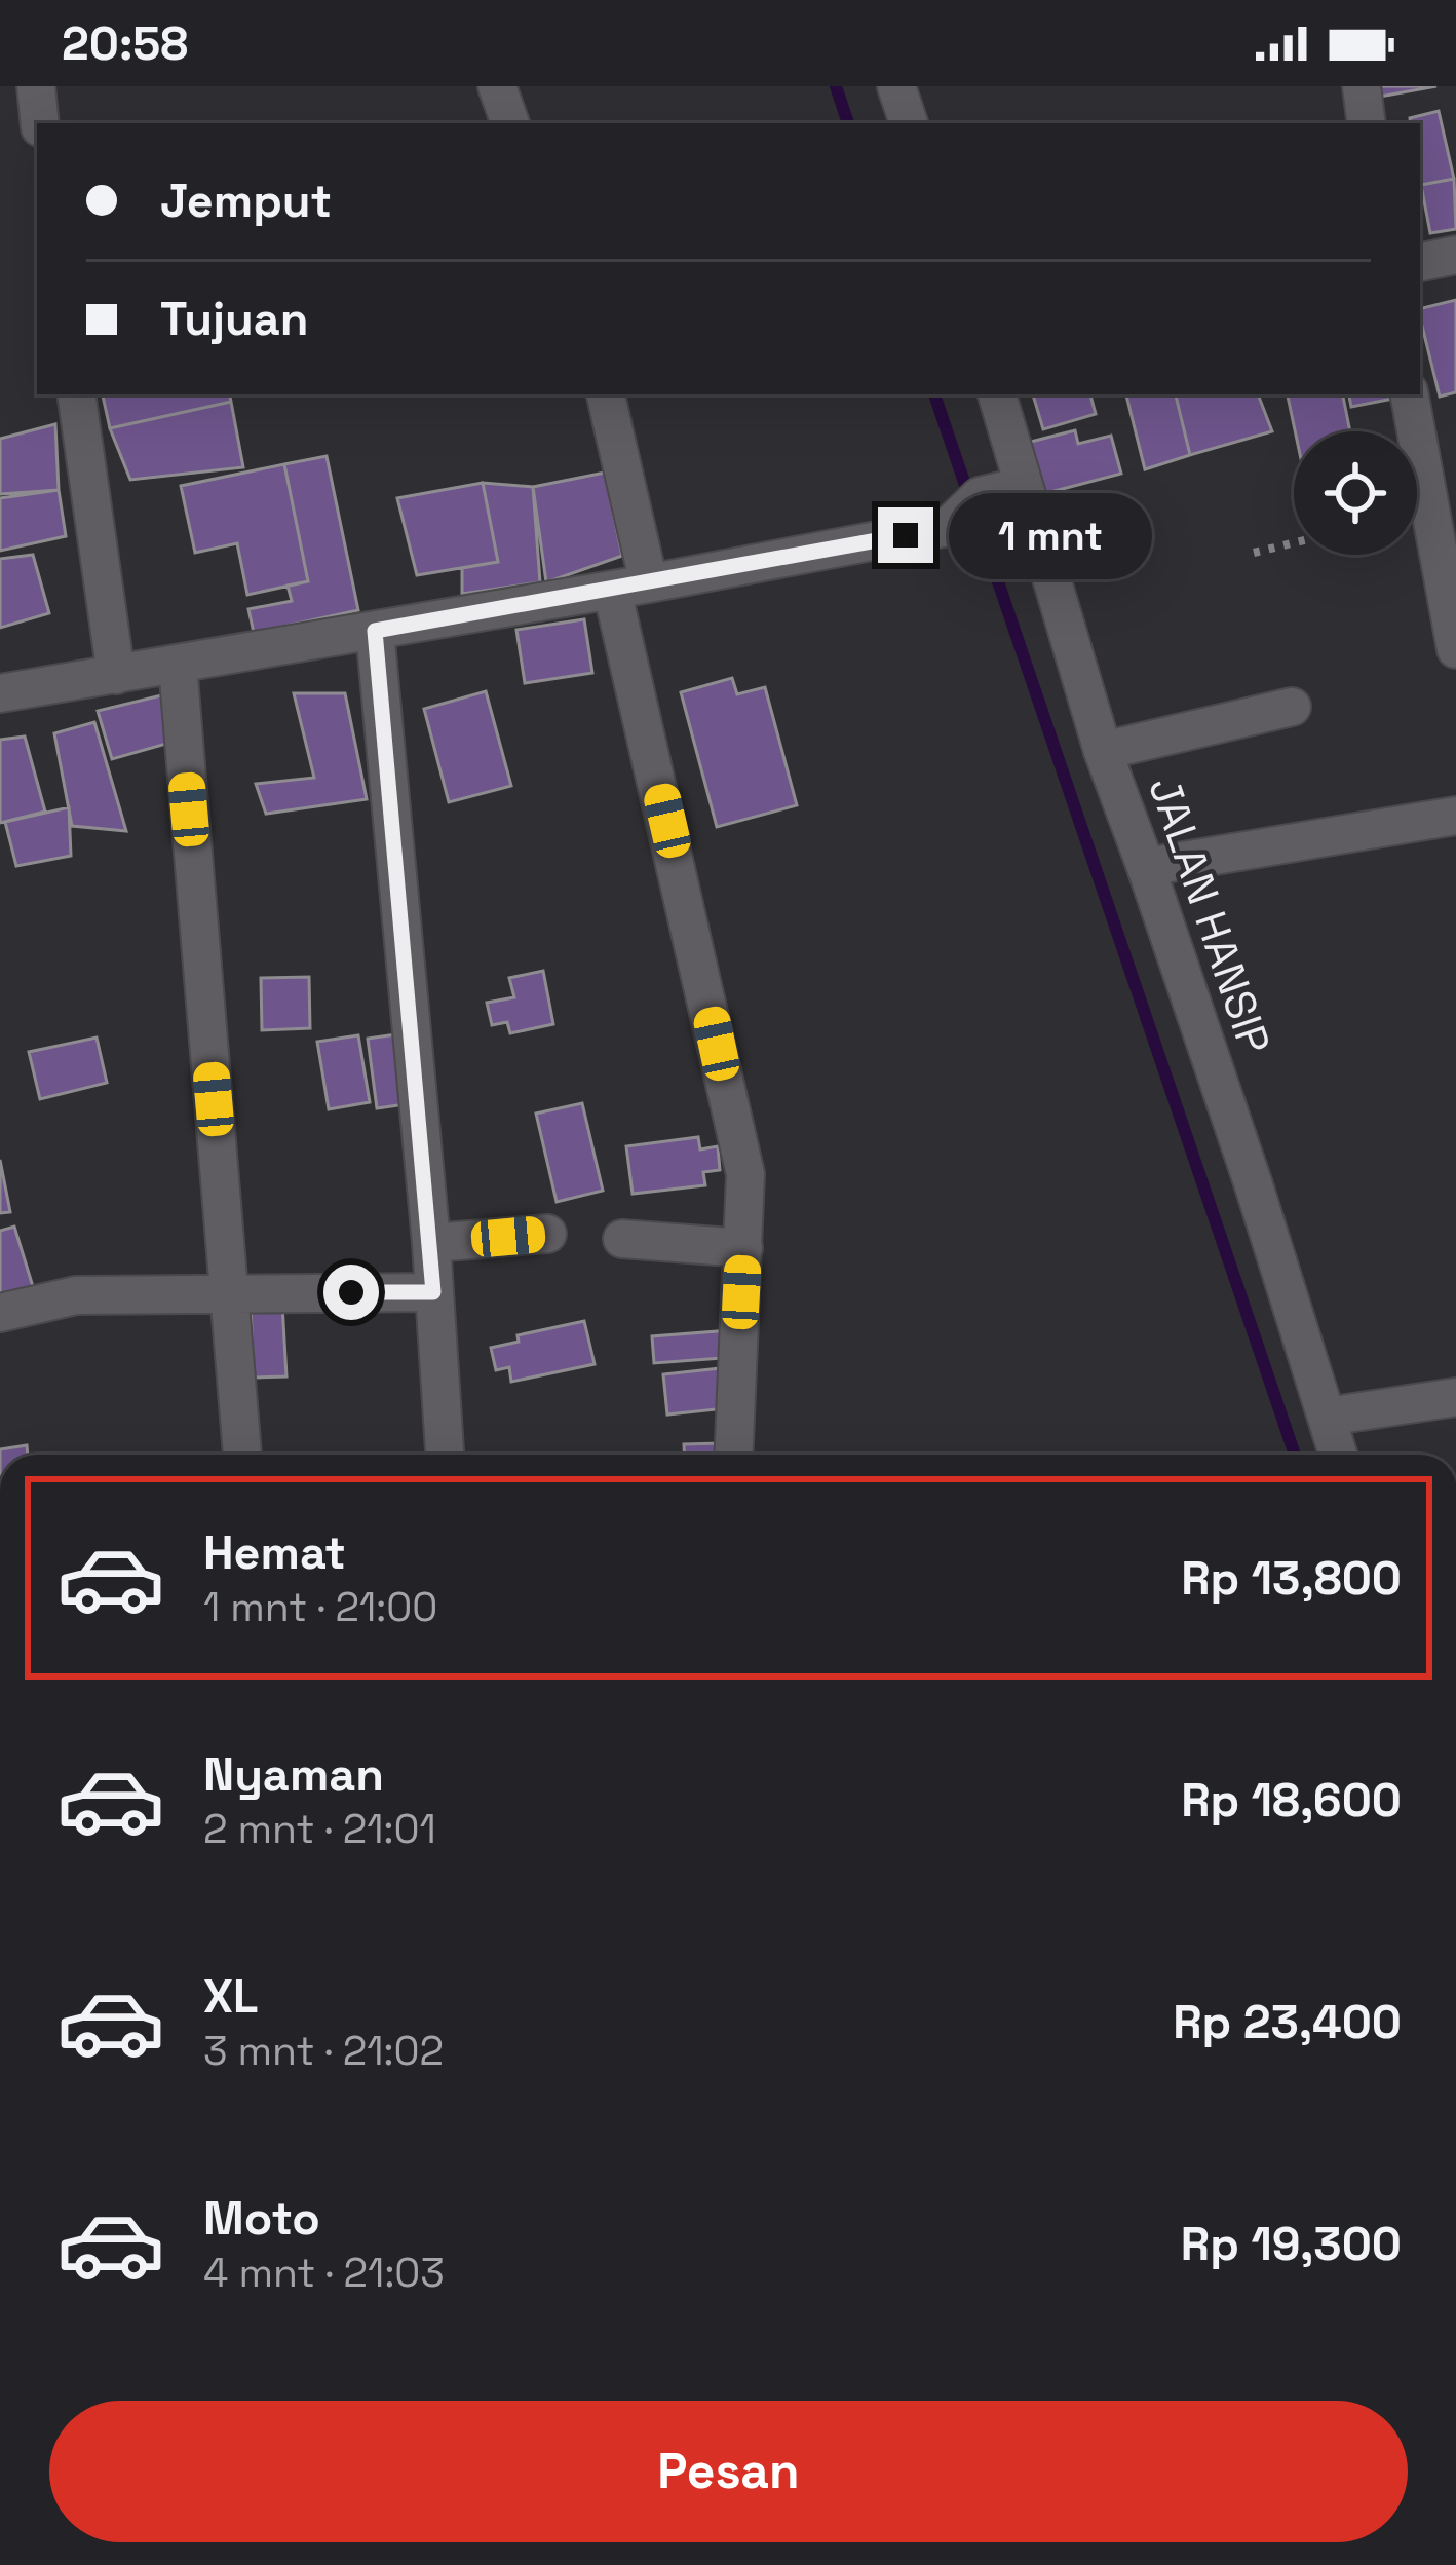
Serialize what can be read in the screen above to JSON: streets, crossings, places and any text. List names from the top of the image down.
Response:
{
  "streets": {
    "street": ["JALAN HANSIP"]
  },
  "page": {
    "status": "20:58",
    "banner": ["Jemput", "Tujuan"],
    "bubble": "1 mnt",
    "list": [
      {
        "name": "Hemat",
        "note": "1 mnt · 21:00",
        "value": "Rp 13,800"
      },
      {
        "name": "Nyaman",
        "note": "2 mnt · 21:01",
        "value": "Rp 18,600"
      },
      {
        "name": "XL",
        "note": "3 mnt · 21:02",
        "value": "Rp 23,400"
      },
      {
        "name": "Moto",
        "note": "4 mnt · 21:03",
        "value": "Rp 19,300"
      }
    ],
    "buttons": "Pesan"
  }
}
